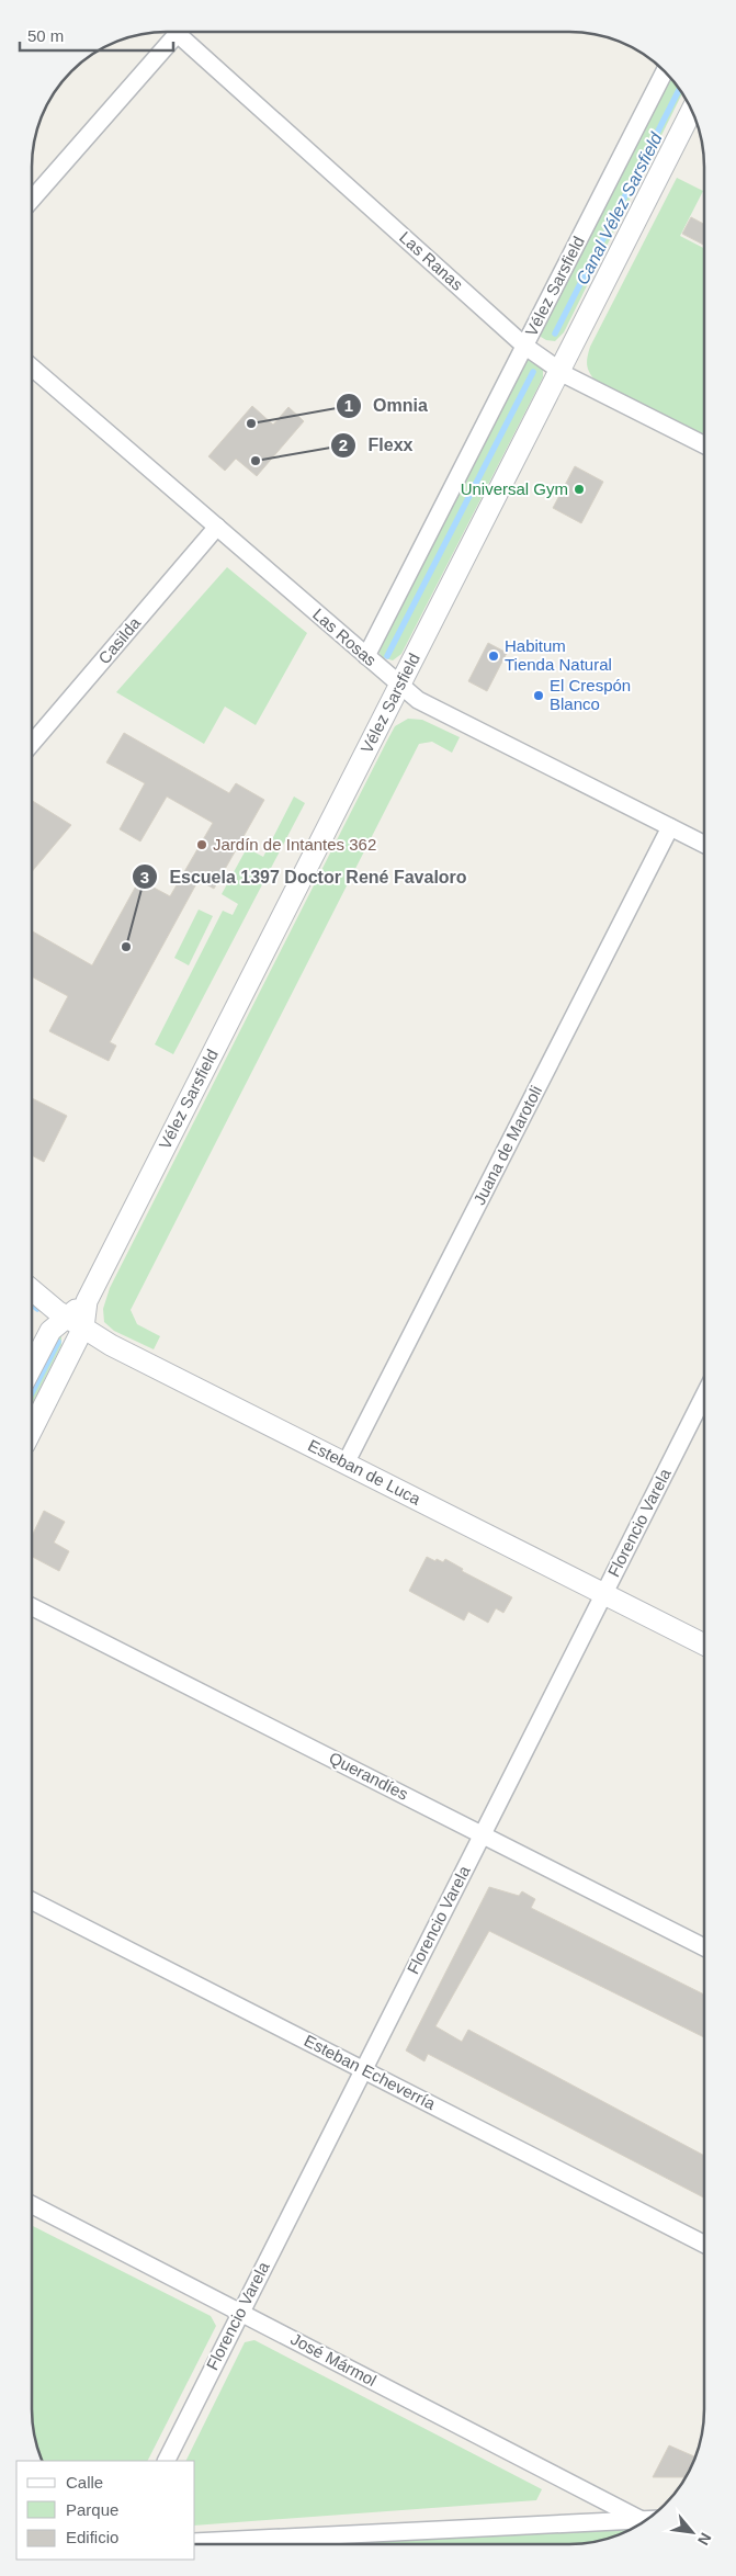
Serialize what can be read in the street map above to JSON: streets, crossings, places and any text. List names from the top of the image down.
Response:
{
  "streets": {
    "street": [
      "Las Ranas",
      "Vélez Sarsfield",
      "Las Rosas",
      "Casilda",
      "Juana de Marotoli",
      "Esteban de Luca",
      "Florencio Varela",
      "Querandíes",
      "Esteban Echeverría",
      "José Mármol"
    ]
  },
  "crossings": [
    ["Las Ranas", "Vélez Sarsfield"],
    ["Vélez Sarsfield", "Las Rosas"],
    ["Vélez Sarsfield", "Esteban de Luca"],
    ["Las Rosas", "Casilda"],
    ["Las Rosas", "Juana de Marotoli"],
    ["Juana de Marotoli", "Esteban de Luca"],
    ["Esteban de Luca", "Florencio Varela"],
    ["Florencio Varela", "Querandíes"],
    ["Florencio Varela", "Esteban Echeverría"],
    ["Florencio Varela", "José Mármol"]
  ],
  "water": ["Canal Vélez Sarsfield"],
  "places": [
    "Omnia",
    "Flexx",
    "Universal Gym",
    "Habitum Tienda Natural",
    "El Crespón Blanco",
    "Jardín de Intantes 362",
    "Escuela 1397 Doctor René Favaloro"
  ],
  "legend": ["Calle", "Parque", "Edificio"],
  "scale_bar": "50 m",
  "north": "bottom right"
}
